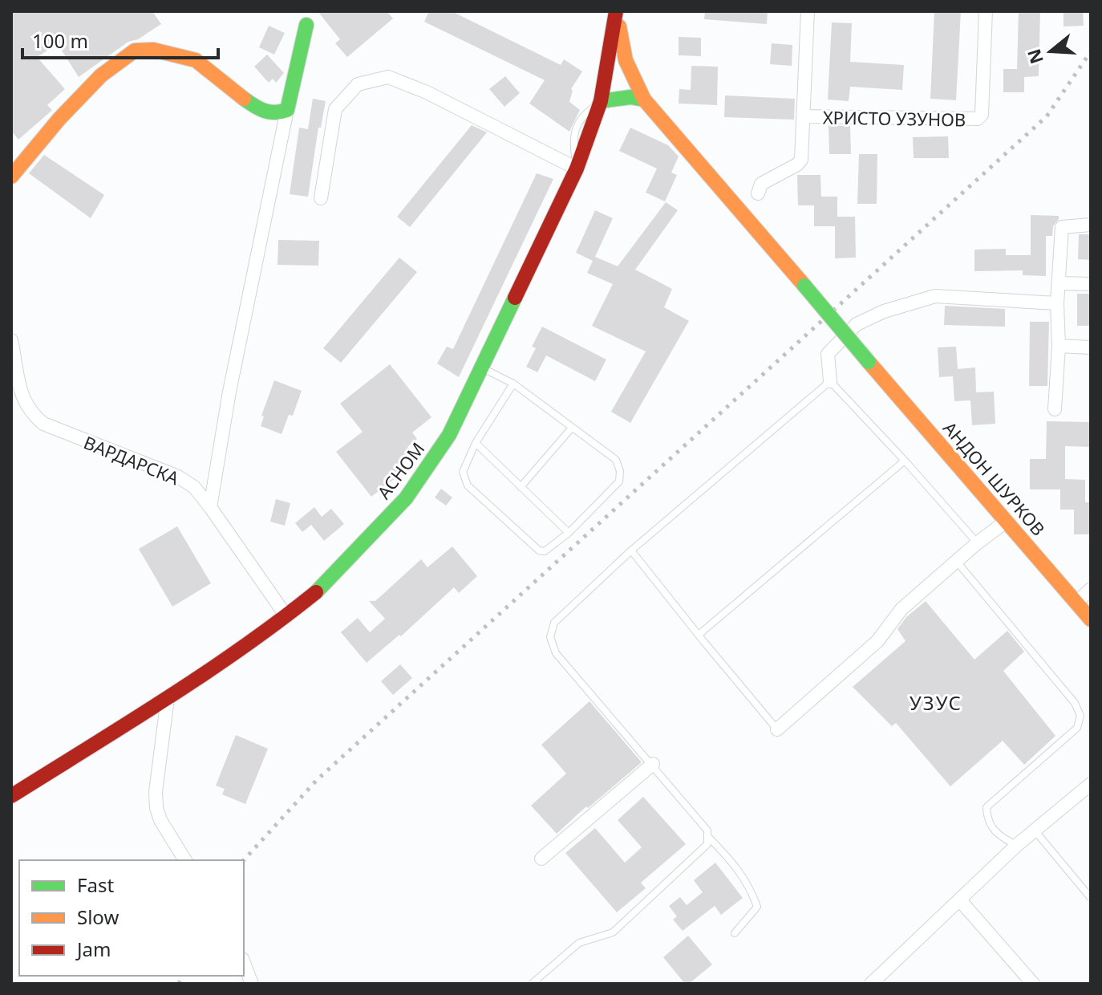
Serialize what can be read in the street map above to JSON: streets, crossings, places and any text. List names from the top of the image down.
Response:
{
  "streets": {
    "street": [
      "ХРИСТО УЗУНОВ",
      "ВАРДАРСКА",
      "АСНОМ",
      "АНДОН ШУРКОВ"
    ]
  },
  "crossings": [
    ["ВАРДАРСКА", "АСНОМ"],
    ["АСНОМ", "АНДОН ШУРКОВ"]
  ],
  "districts": ["УЗУС"],
  "legend": ["Fast", "Slow", "Jam"],
  "scale_bar": "100 m",
  "north": "left"
}
